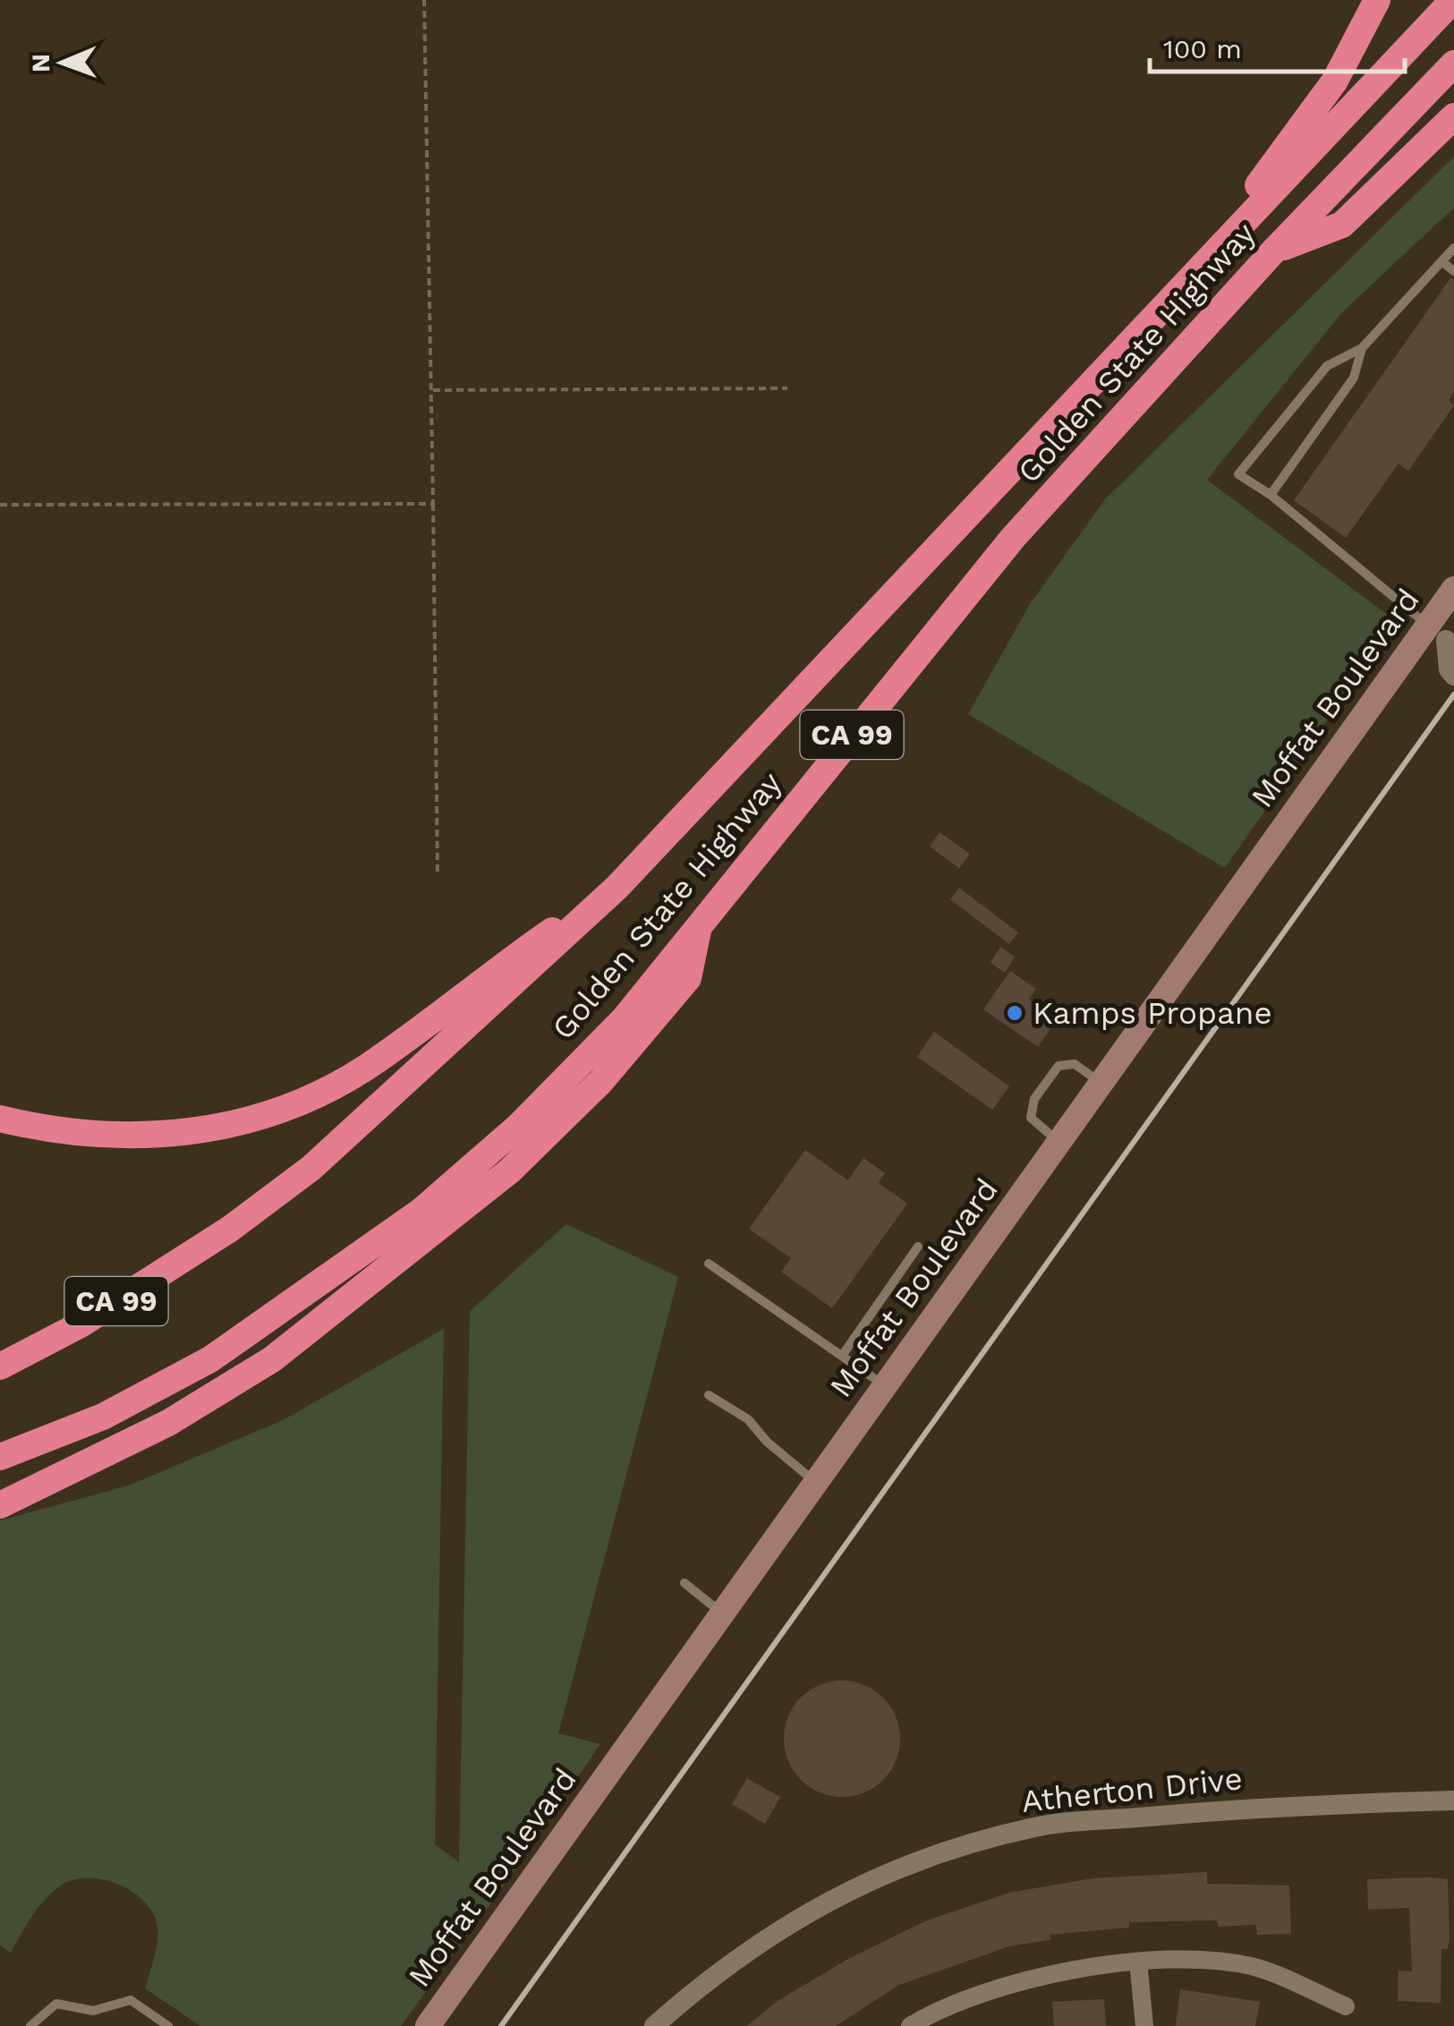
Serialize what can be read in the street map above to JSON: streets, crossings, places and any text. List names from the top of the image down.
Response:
{
  "streets": {
    "highway": ["Golden State Highway", "CA 99"],
    "main road": ["Moffat Boulevard"],
    "street": ["Atherton Drive"]
  },
  "places": ["Kamps Propane"],
  "scale_bar": "100 m",
  "north": "left"
}
